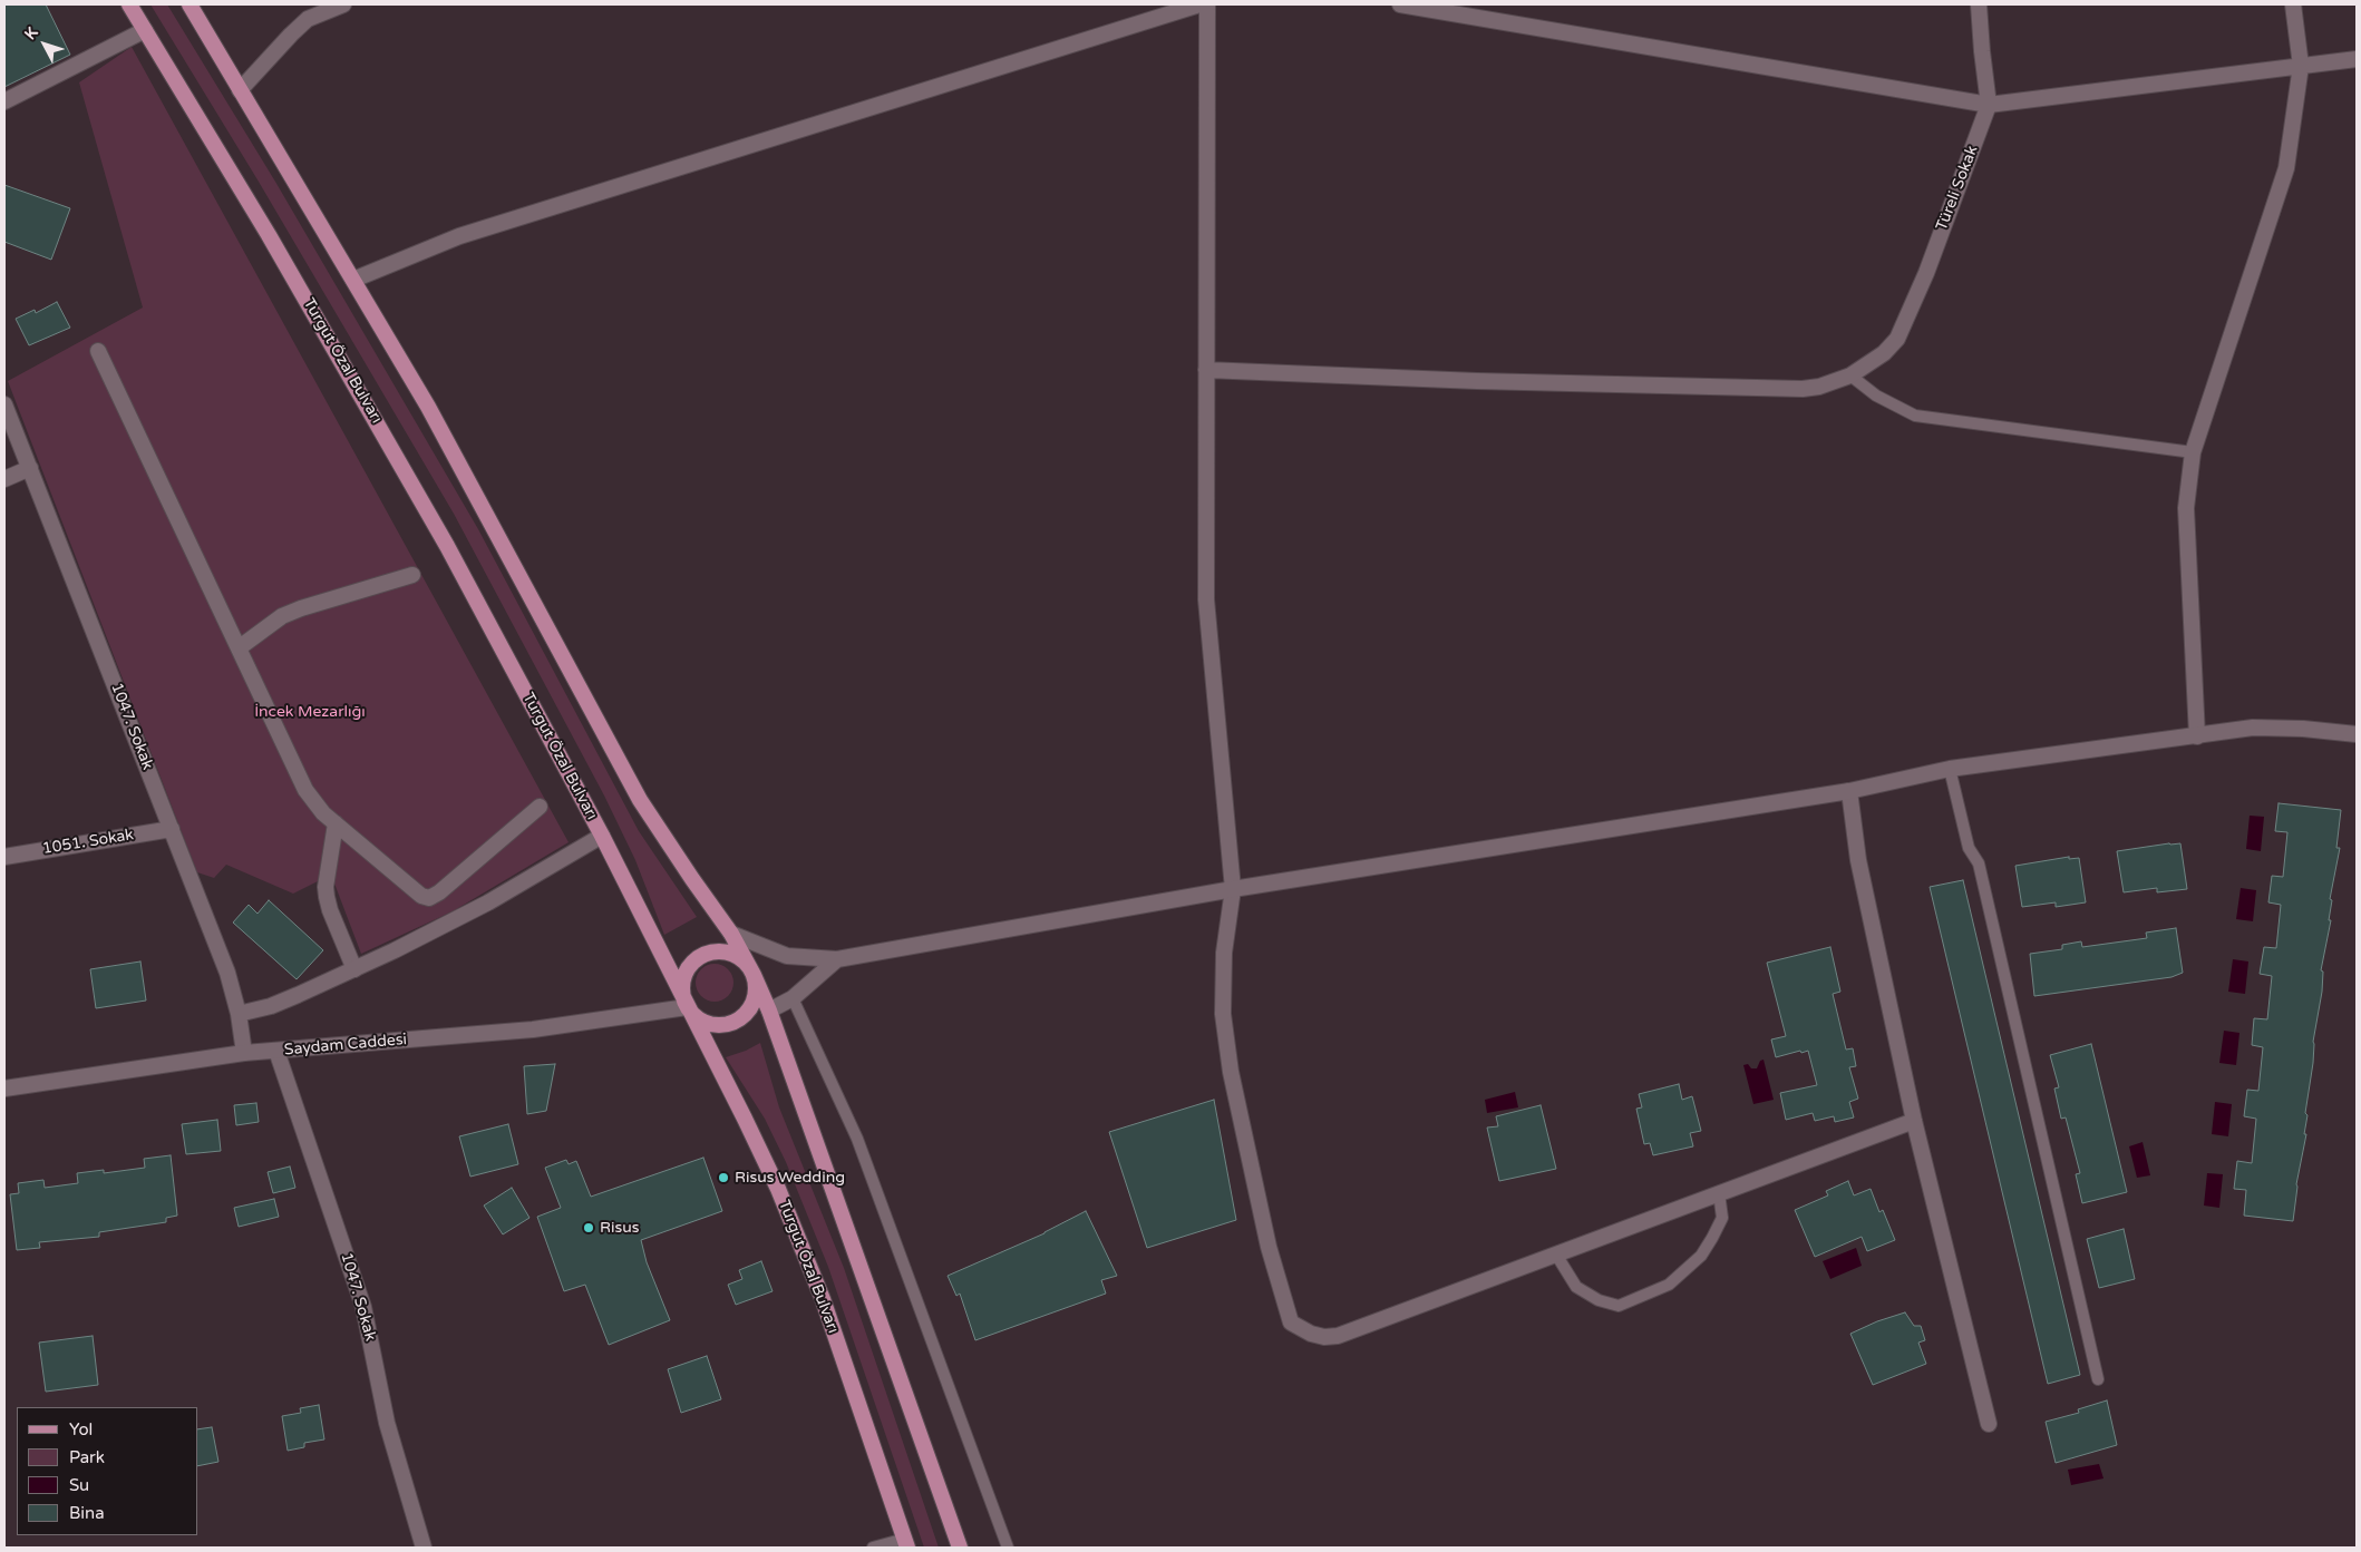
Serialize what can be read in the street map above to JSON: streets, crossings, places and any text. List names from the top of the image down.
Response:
{
  "streets": {
    "main road": ["Turgut Özal Bulvarı"],
    "street": [
      "Türeli Sokak",
      "1047. Sokak",
      "1051. Sokak",
      "Saydam Caddesi"
    ]
  },
  "crossings": [
    ["Turgut Özal Bulvarı", "Saydam Caddesi"],
    ["1047. Sokak", "1051. Sokak"],
    ["1047. Sokak", "Saydam Caddesi"]
  ],
  "parks": ["İncek Mezarlığı"],
  "places": ["Risus Wedding", "Risus"],
  "legend": [
    "Yol",
    "Park",
    "Su",
    "Bina"
  ],
  "north": "top left"
}
